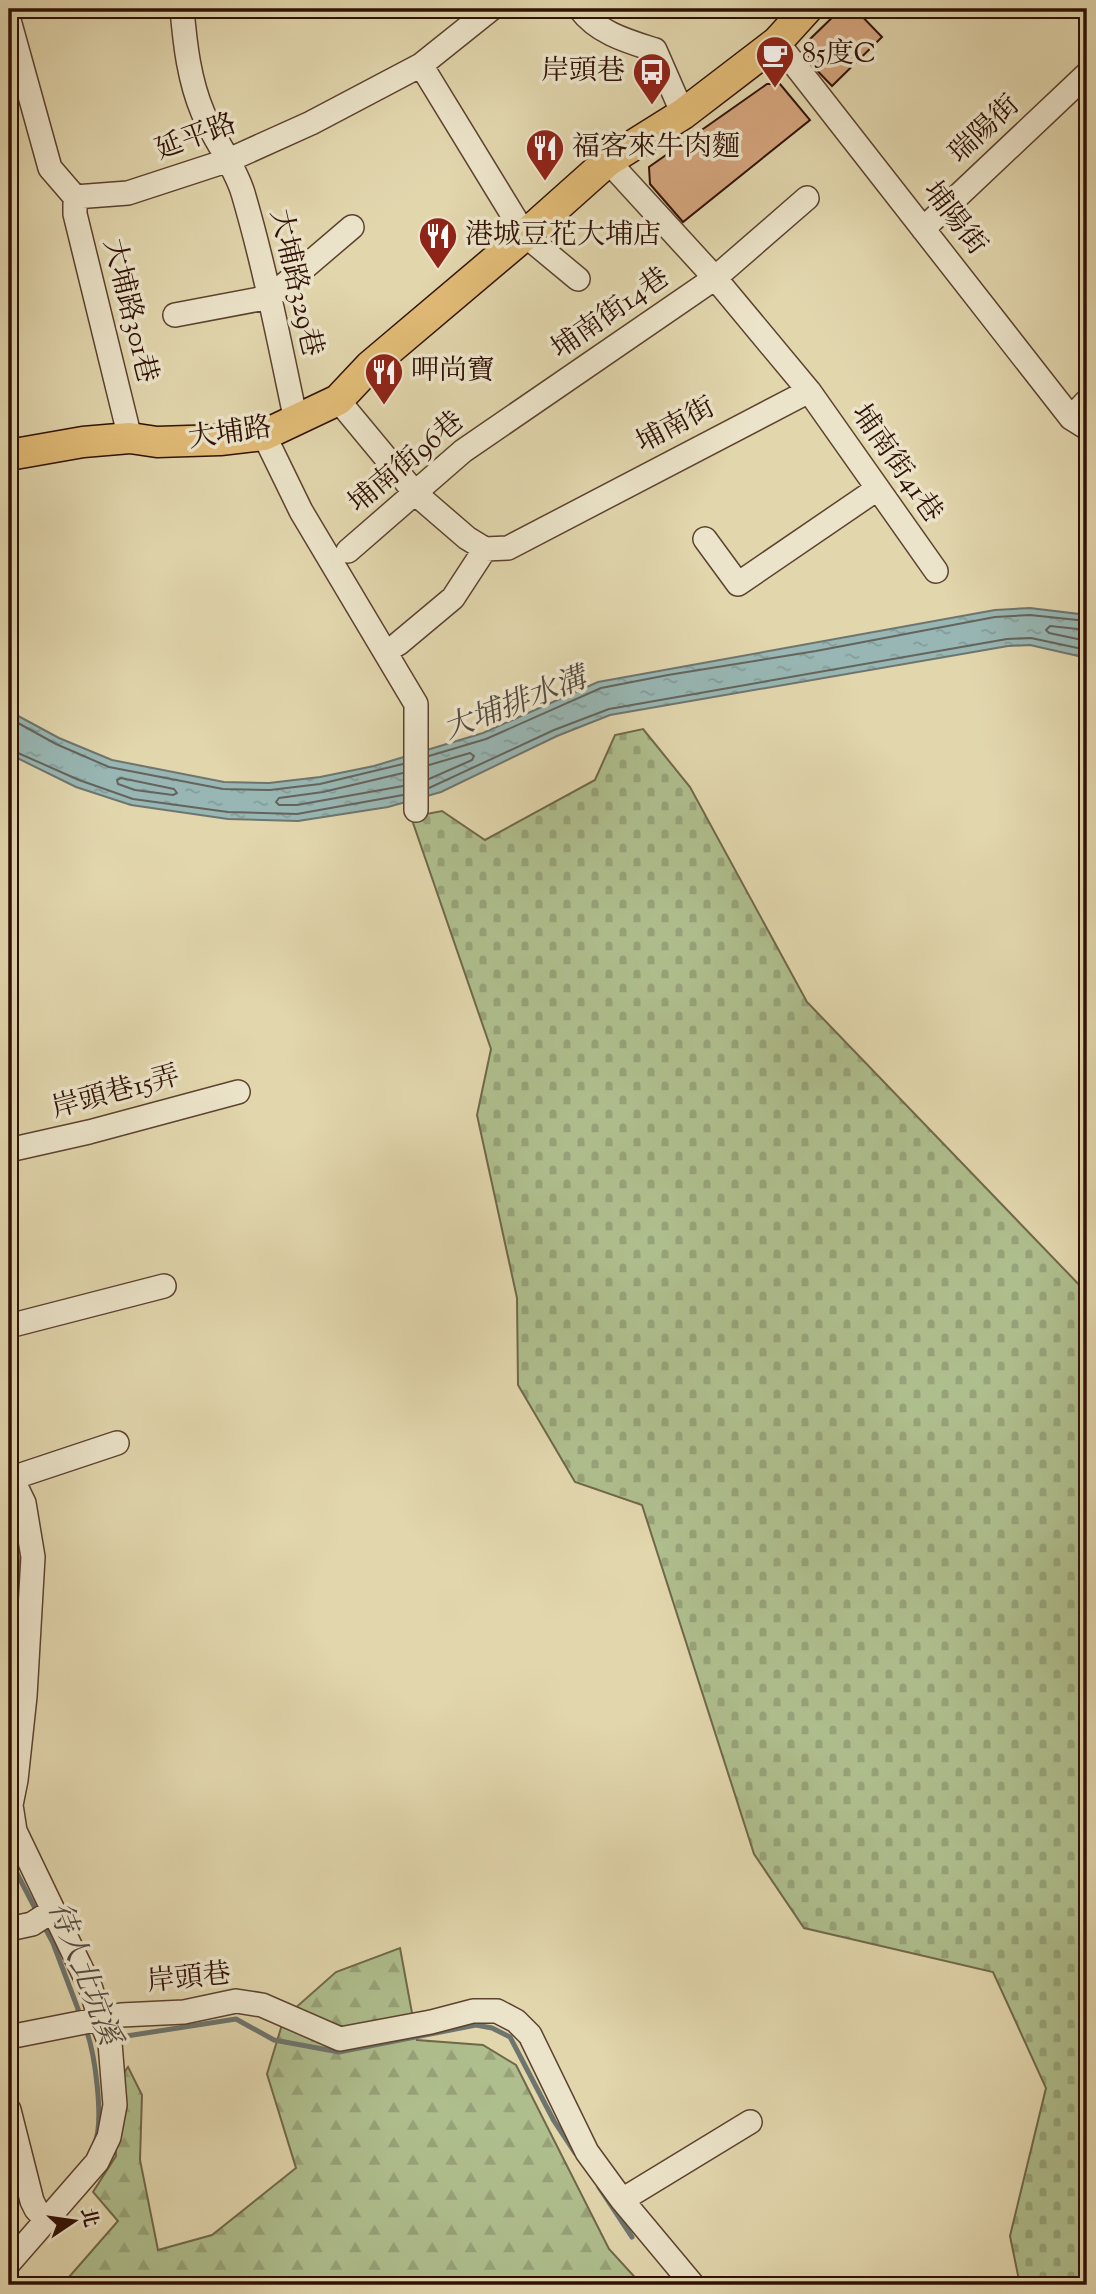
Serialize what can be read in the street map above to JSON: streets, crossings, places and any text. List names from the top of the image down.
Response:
{
  "streets": {
    "main road": ["大埔路"],
    "street": [
      "瑞陽街",
      "延平路",
      "埔陽街",
      "大埔路329巷",
      "大埔路301巷",
      "埔南街14巷",
      "埔南街",
      "埔南街96巷",
      "埔南街41巷",
      "岸頭巷15弄",
      "岸頭巷"
    ]
  },
  "crossings": [
    ["瑞陽街", "埔陽街"],
    ["延平路", "大埔路329巷"],
    ["延平路", "大埔路301巷"],
    ["埔陽街", "大埔路"],
    ["大埔路329巷", "大埔路"],
    ["大埔路301巷", "大埔路"],
    ["埔南街14巷", "埔南街96巷"],
    ["埔南街", "埔南街41巷"]
  ],
  "water": ["大埔排水溝", "待人北坑溪"],
  "places": {
    "cafe": ["85度C"],
    "bus stop": ["岸頭巷"],
    "restaurant": ["福客來牛肉麵", "港城豆花大埔店", "呷尚寶"]
  },
  "north": "right"
}
